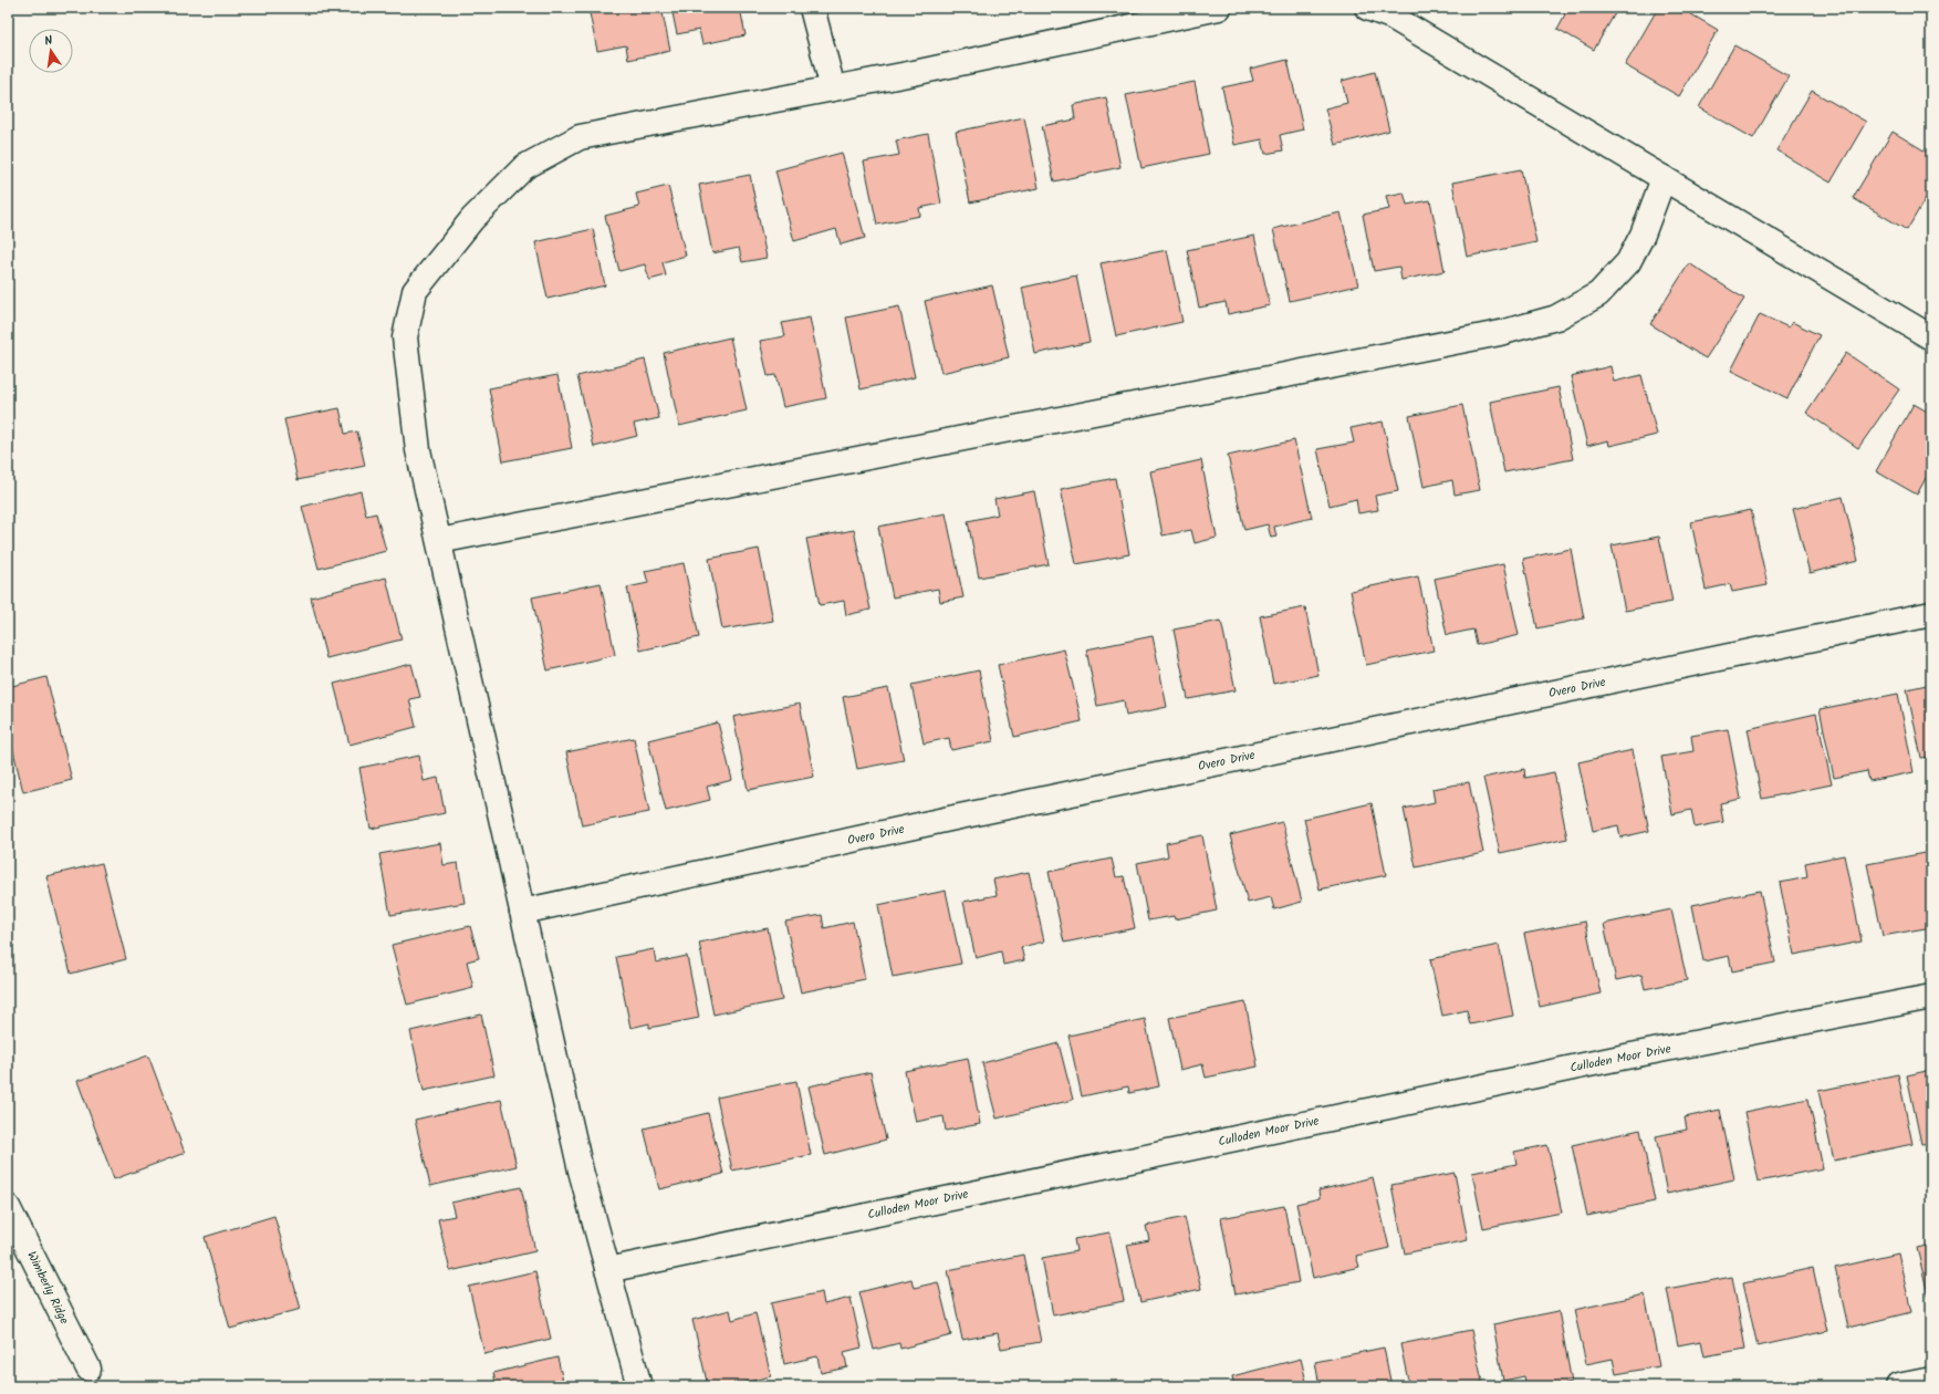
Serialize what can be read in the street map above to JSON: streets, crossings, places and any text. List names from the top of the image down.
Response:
{
  "streets": {
    "street": ["Overo Drive", "Culloden Moor Drive", "Wimberly Ridge"]
  },
  "north": "top"
}
